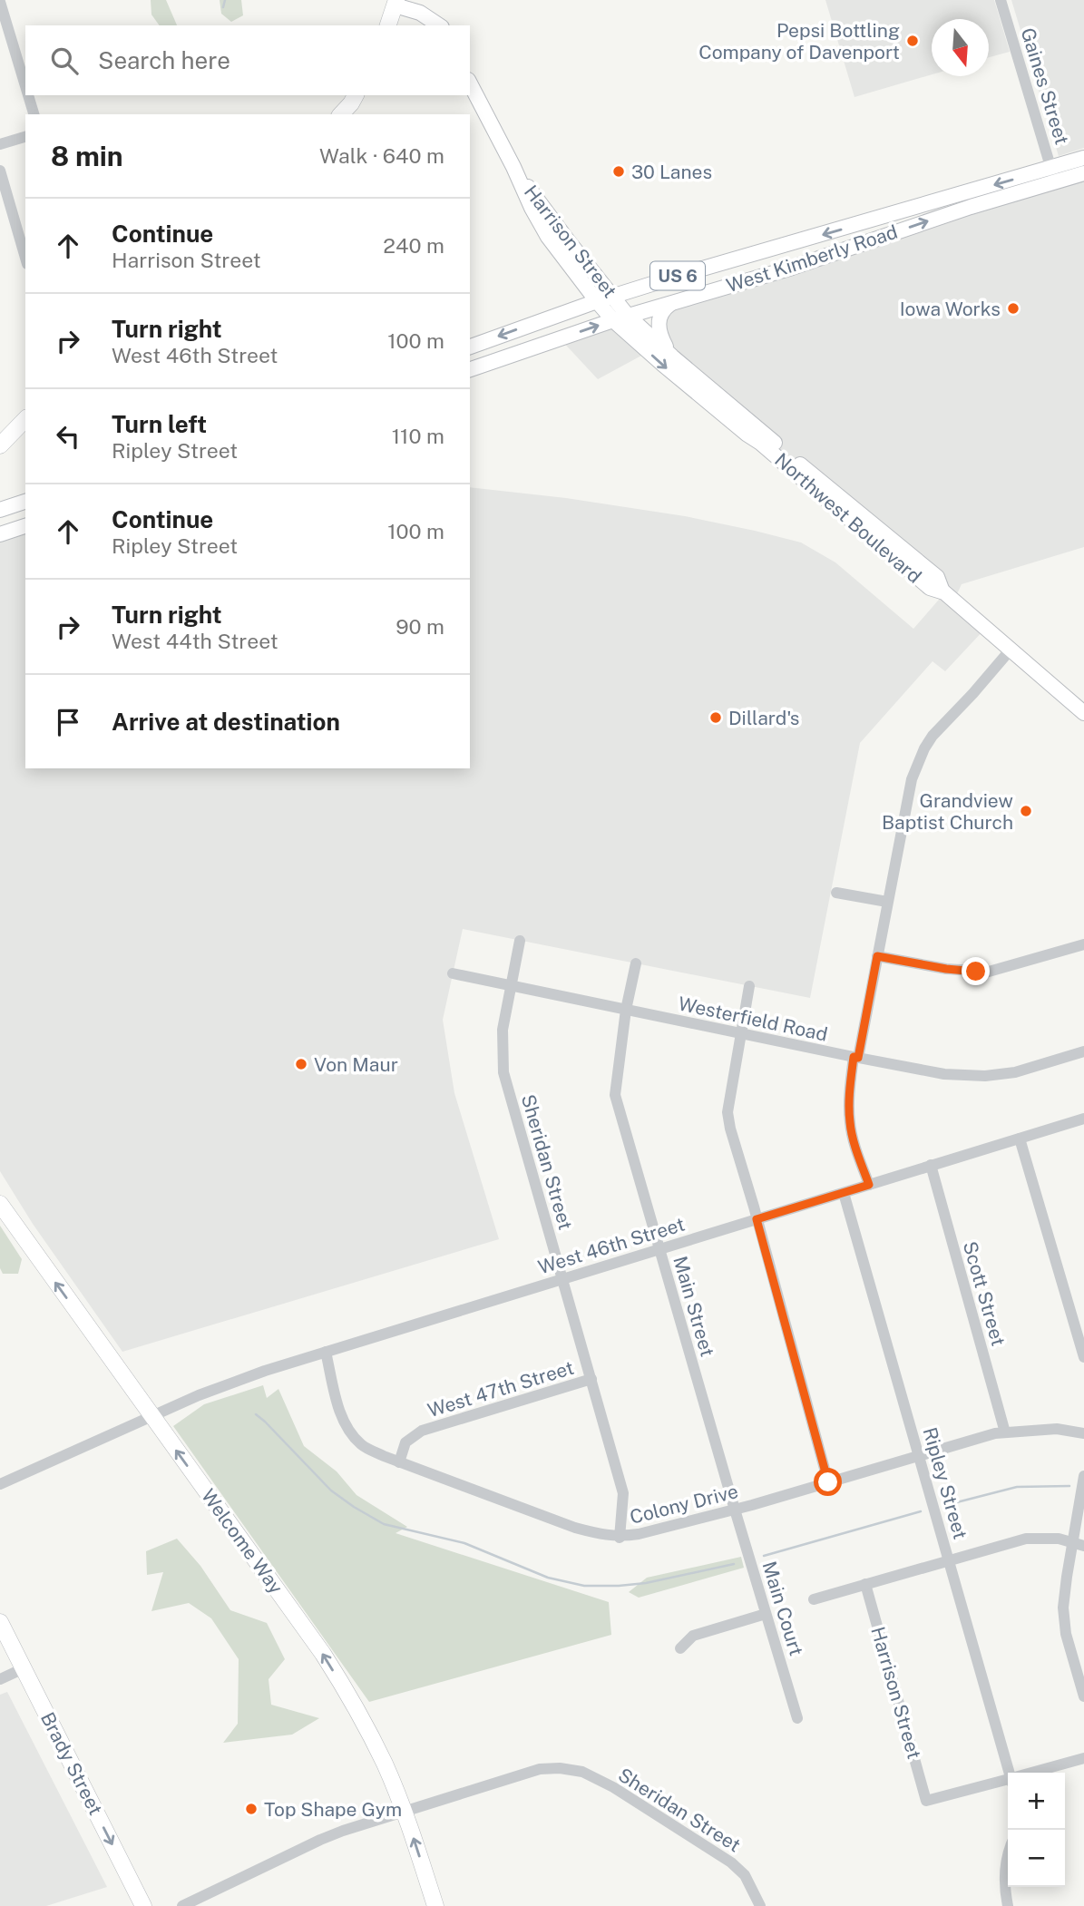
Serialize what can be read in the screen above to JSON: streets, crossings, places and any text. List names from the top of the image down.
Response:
{
  "streets": {
    "highway": ["Welcome Way", "Brady Street"],
    "main road": [
      "Harrison Street",
      "West Kimberly Road",
      "US 6",
      "Northwest Boulevard"
    ],
    "street": [
      "Gaines Street",
      "Westerfield Road",
      "Sheridan Street",
      "West 46th Street",
      "Scott Street",
      "Main Street",
      "West 47th Street",
      "Ripley Street",
      "Colony Drive",
      "Main Court"
    ]
  },
  "crossings": [
    ["Gaines Street", "West Kimberly Road"],
    ["Harrison Street", "West Kimberly Road"],
    ["Harrison Street", "Northwest Boulevard"],
    ["West Kimberly Road", "Northwest Boulevard"],
    ["Westerfield Road", "Sheridan Street"],
    ["Westerfield Road", "Main Street"],
    ["Sheridan Street", "West 46th Street"],
    ["Sheridan Street", "West 47th Street"],
    ["Sheridan Street", "Colony Drive"],
    ["Sheridan Street", "Welcome Way"],
    ["West 46th Street", "Scott Street"],
    ["West 46th Street", "Main Street"],
    ["West 46th Street", "Ripley Street"],
    ["West 46th Street", "Colony Drive"],
    ["West 46th Street", "Welcome Way"],
    ["Scott Street", "Colony Drive"],
    ["Main Street", "Colony Drive"],
    ["Main Street", "Main Court"],
    ["West 47th Street", "Colony Drive"],
    ["Ripley Street", "Colony Drive"],
    ["Colony Drive", "Main Court"]
  ],
  "one_way": ["Welcome Way", "Brady Street"],
  "places": [
    "Pepsi Bottling Company of Davenport",
    "30 Lanes",
    "Iowa Works",
    "Dillard's",
    "Grandview Baptist Church",
    "Von Maur",
    "Top Shape Gym"
  ],
  "north": "bottom",
  "page": {
    "search": "Search here",
    "heading": ["8 min", "Walk · 640 m"],
    "list": [
      ["Continue", "Harrison Street", "240 m"],
      ["Turn right", "West 46th Street", "100 m"],
      ["Turn left", "Ripley Street", "110 m"],
      ["Continue", "Ripley Street", "100 m"],
      ["Turn right", "West 44th Street", "90 m"],
      "Arrive at destination"
    ],
    "map_buttons": ["+", "−"]
  }
}
